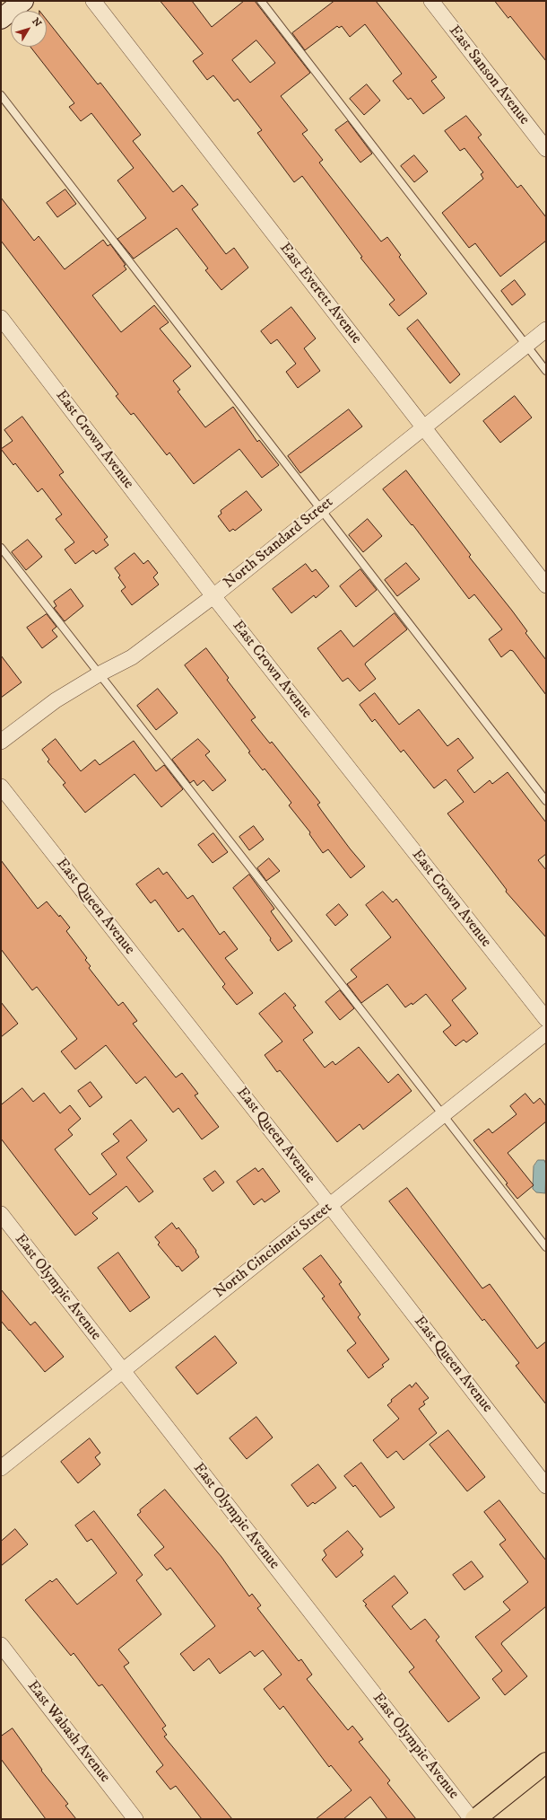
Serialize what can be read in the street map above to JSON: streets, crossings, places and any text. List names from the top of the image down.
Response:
{
  "streets": {
    "street": [
      "East Sanson Avenue",
      "East Everett Avenue",
      "East Crown Avenue",
      "North Standard Street",
      "East Queen Avenue",
      "North Cincinnati Street",
      "East Olympic Avenue",
      "East Wabash Avenue"
    ]
  },
  "crossings": [
    ["East Everett Avenue", "North Standard Street"],
    ["East Crown Avenue", "North Standard Street"],
    ["East Queen Avenue", "North Cincinnati Street"],
    ["North Cincinnati Street", "East Olympic Avenue"]
  ],
  "north": "top right"
}
